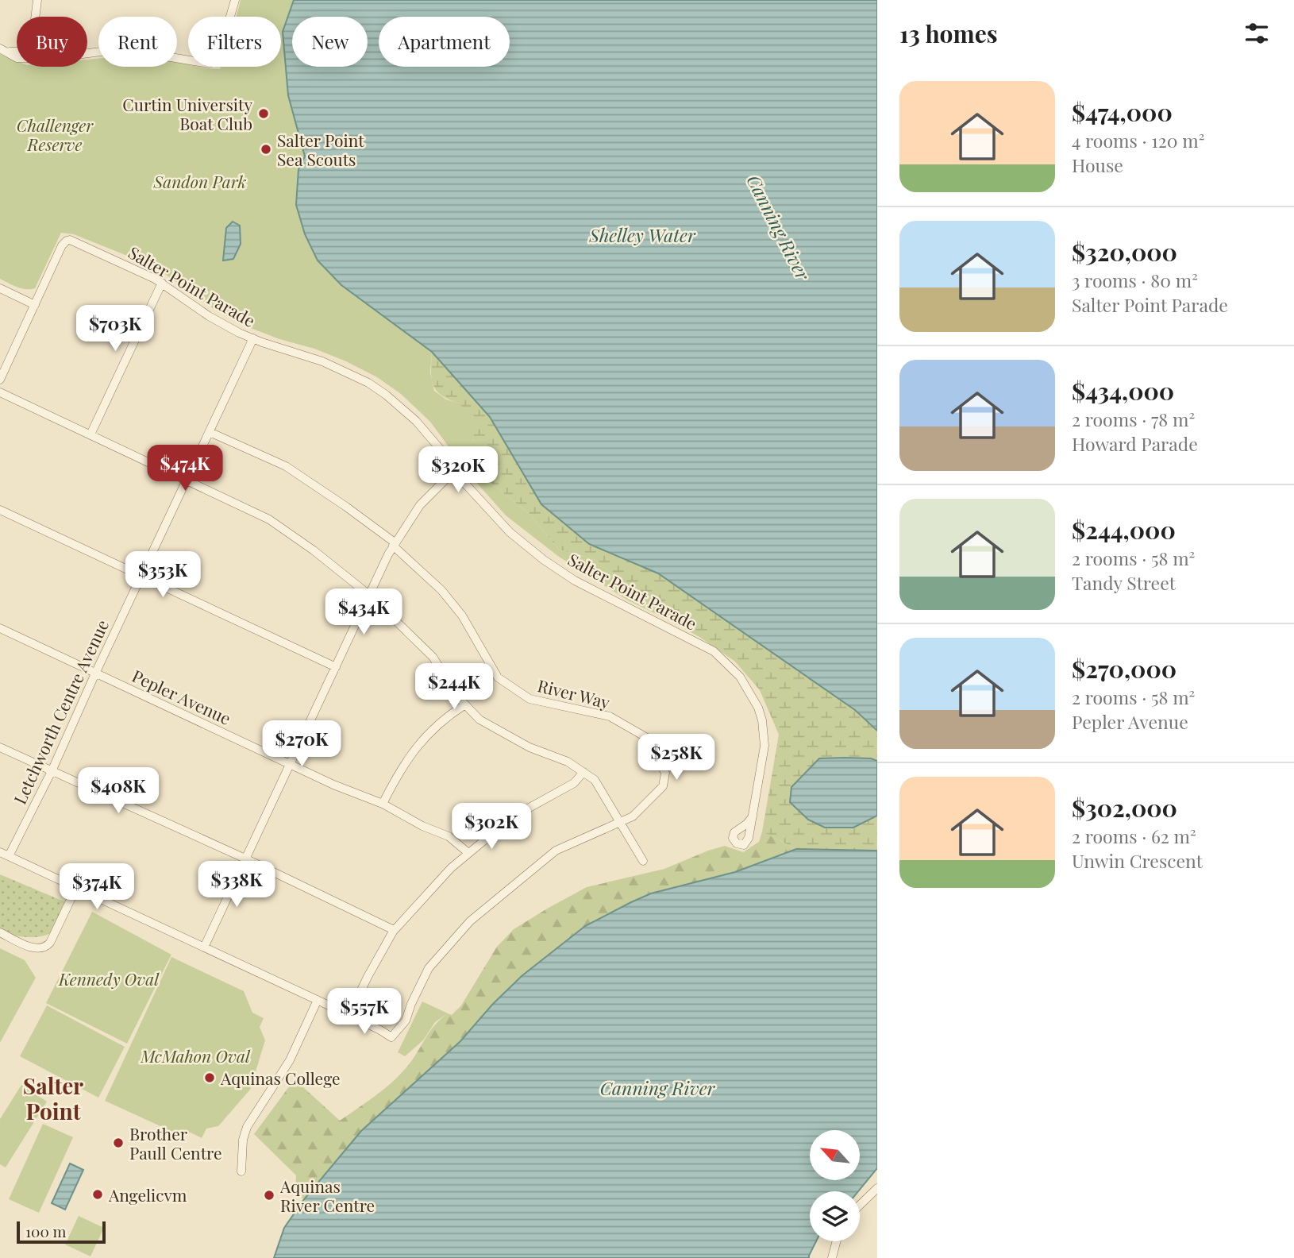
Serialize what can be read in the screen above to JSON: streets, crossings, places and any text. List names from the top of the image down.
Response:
{
  "streets": {
    "street": [
      "Salter Point Parade",
      "River Way",
      "Pepler Avenue",
      "Letchworth Centre Avenue"
    ]
  },
  "crossings": [
    ["Salter Point Parade", "Letchworth Centre Avenue"],
    ["River Way", "Letchworth Centre Avenue"],
    ["Pepler Avenue", "Letchworth Centre Avenue"]
  ],
  "districts": ["Salter Point"],
  "water": ["Canning River", "Shelley Water"],
  "parks": [
    "Challenger Reserve",
    "Sandon Park",
    "Kennedy Oval",
    "McMahon Oval"
  ],
  "places": [
    "Curtin University Boat Club",
    "Salter Point Sea Scouts",
    "Aquinas College",
    "Brother Paull Centre",
    "Angelicvm",
    "Aquinas River Centre"
  ],
  "scale_bar": "100 m",
  "north": "top left",
  "page": {
    "heading": "13 homes",
    "chip": [
      "Buy",
      "Rent",
      "Filters",
      "New",
      "Apartment"
    ],
    "list": [
      {
        "name": "$474,000",
        "note": "4 rooms · 120 m² · House"
      },
      {
        "name": "$320,000",
        "note": "3 rooms · 80 m² · Salter Point Parade"
      },
      {
        "name": "$434,000",
        "note": "2 rooms · 78 m² · Howard Parade"
      },
      {
        "name": "$244,000",
        "note": "2 rooms · 58 m² · Tandy Street"
      },
      {
        "name": "$270,000",
        "note": "2 rooms · 58 m² · Pepler Avenue"
      },
      {
        "name": "$302,000",
        "note": "2 rooms · 62 m² · Unwin Crescent"
      }
    ],
    "price": [
      "$703K",
      "$474K",
      "$320K",
      "$353K",
      "$434K",
      "$244K",
      "$270K",
      "$258K",
      "$408K",
      "$302K",
      "$338K",
      "$374K",
      "$557K"
    ],
    "scale": "100 m"
  }
}
